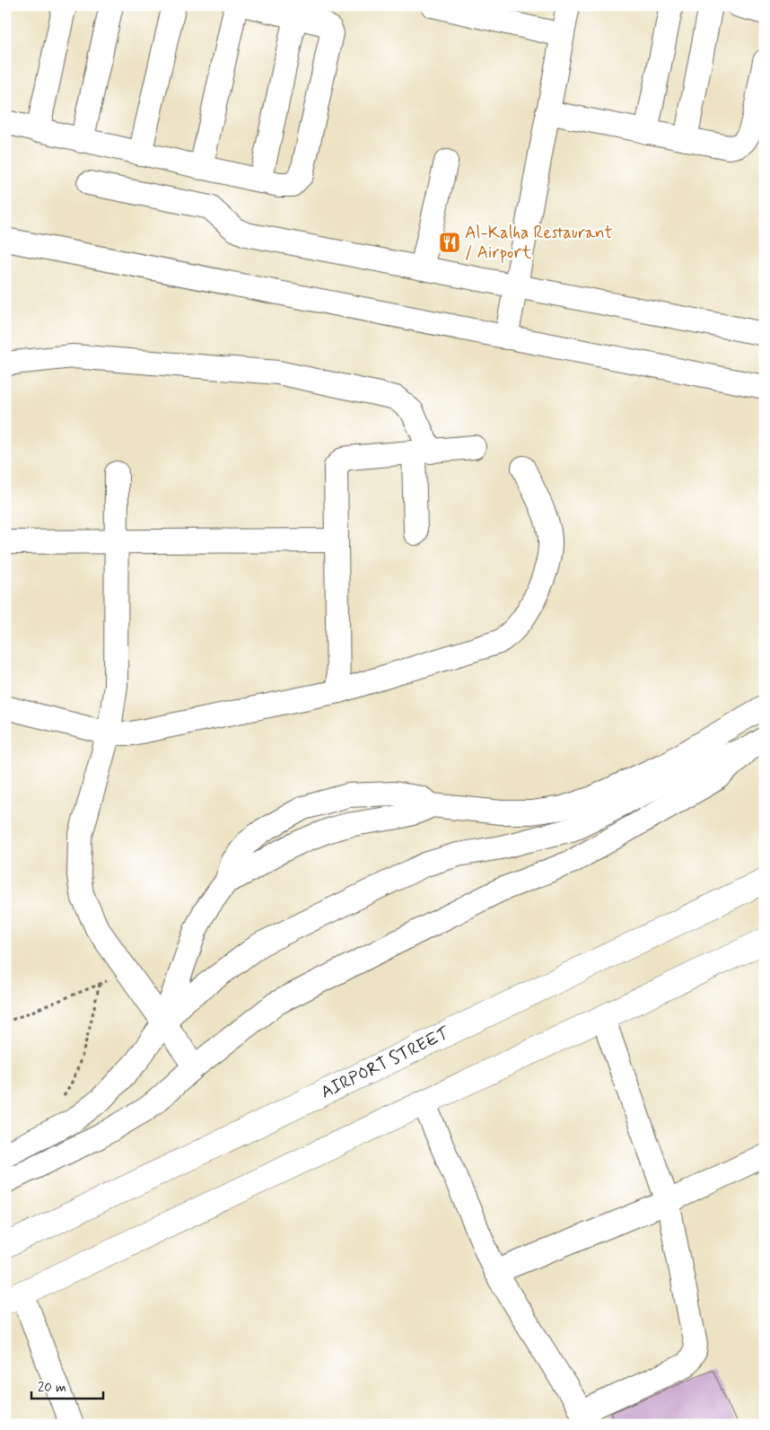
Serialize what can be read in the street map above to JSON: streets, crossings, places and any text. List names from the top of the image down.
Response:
{
  "streets": {
    "main road": ["AIRPORT STREET"]
  },
  "places": {
    "restaurant": ["Al-Kalha Restaurant / Airport"]
  },
  "scale_bar": "20 m"
}
